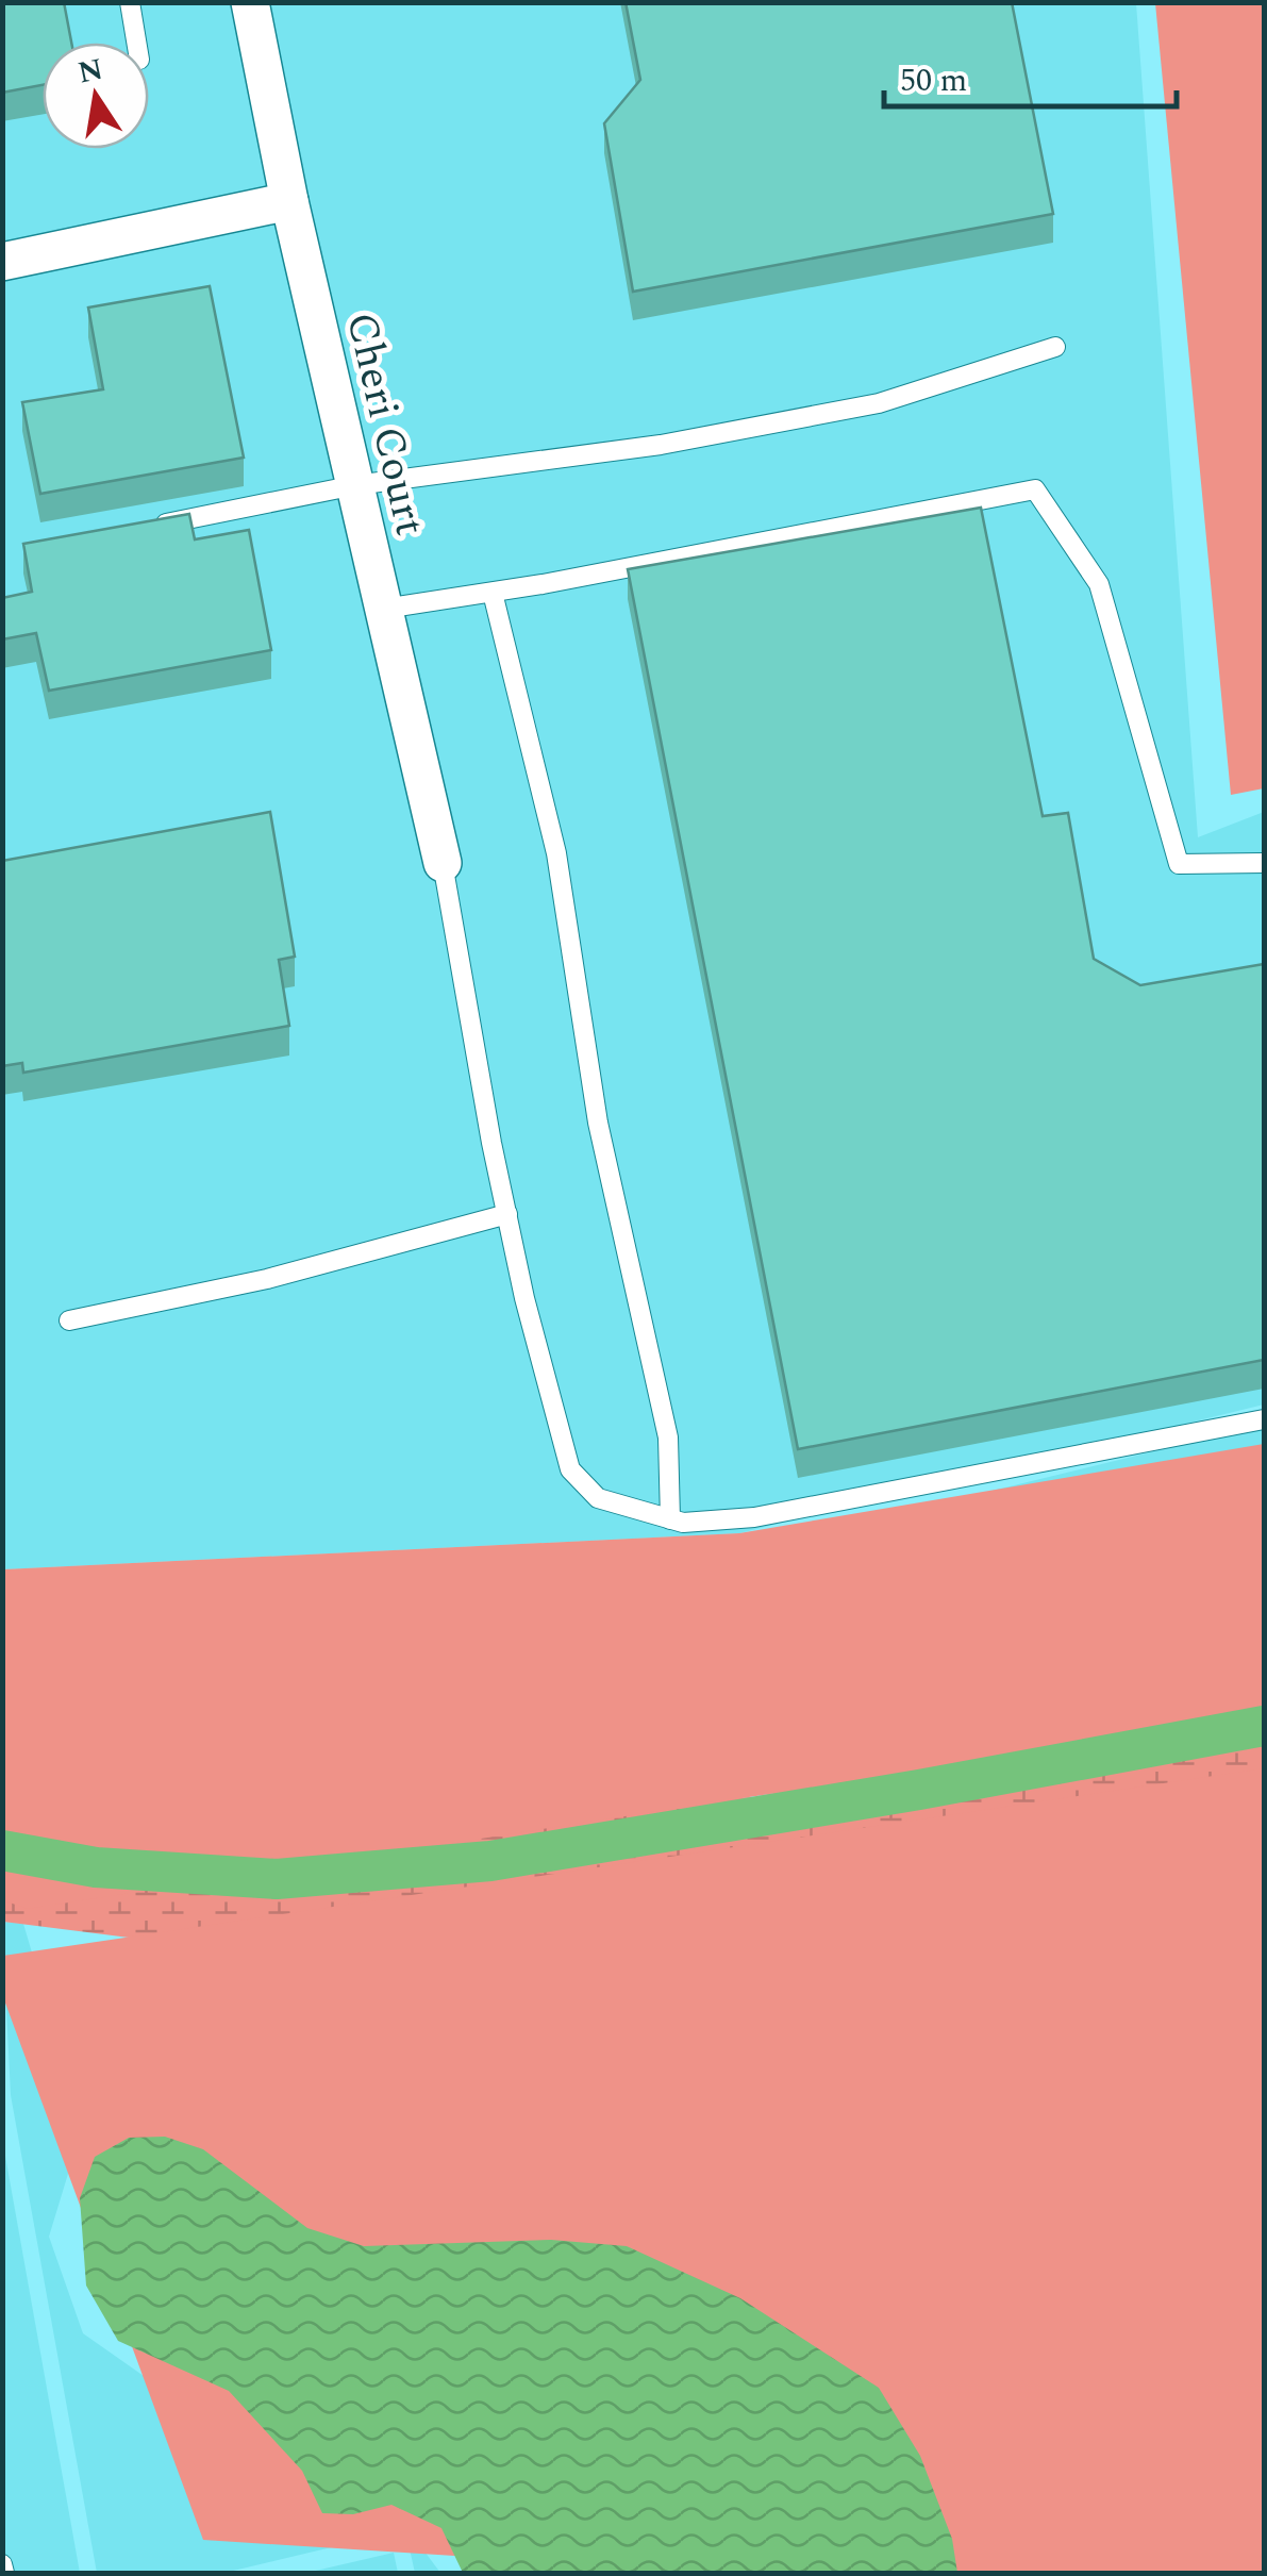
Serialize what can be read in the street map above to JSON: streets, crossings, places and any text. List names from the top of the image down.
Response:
{
  "streets": {
    "street": ["Cheri Court"]
  },
  "scale_bar": "50 m",
  "north": "top"
}
